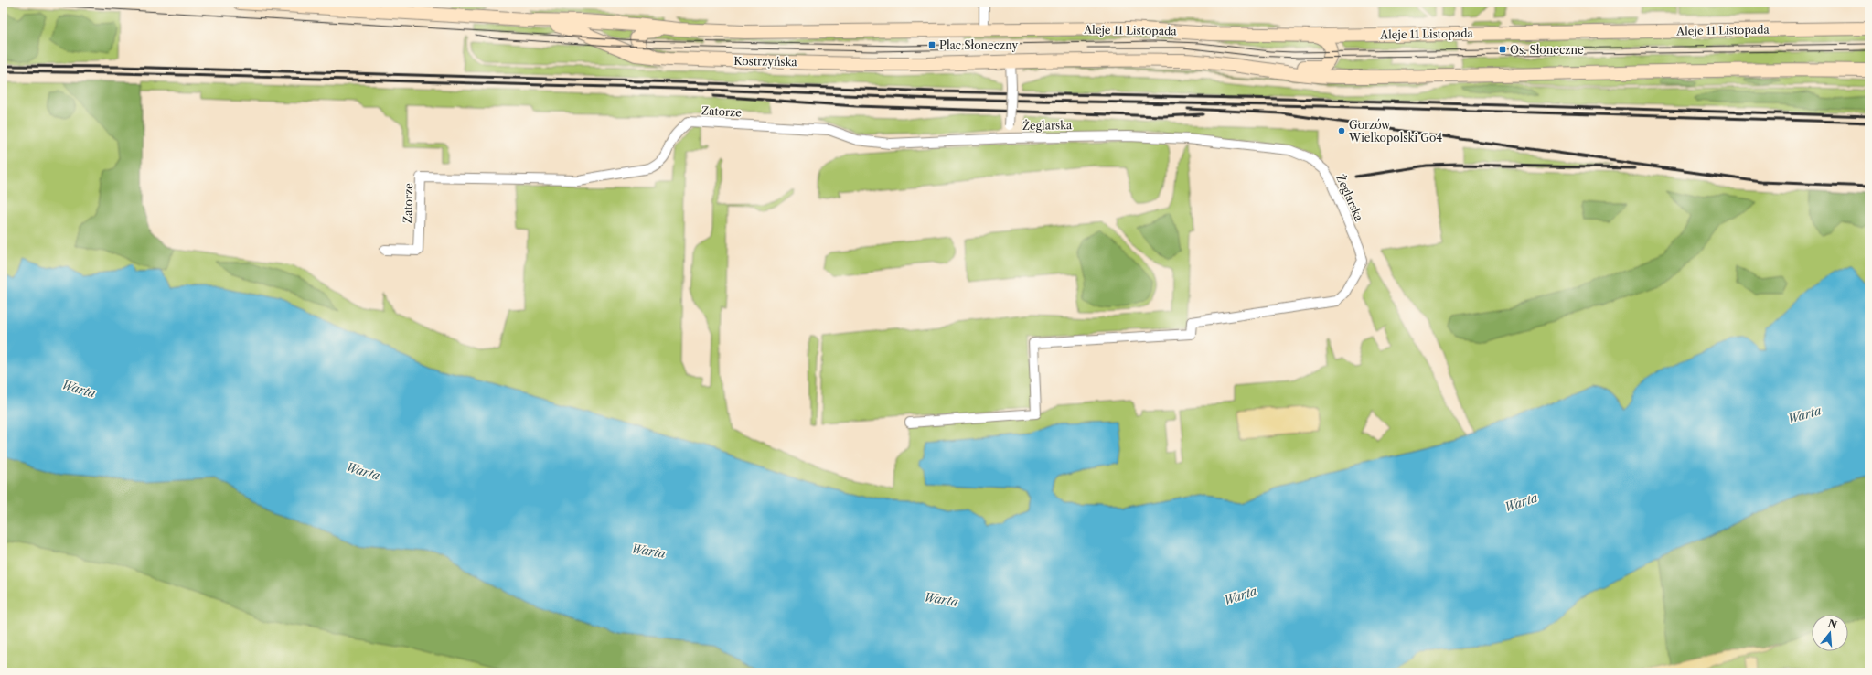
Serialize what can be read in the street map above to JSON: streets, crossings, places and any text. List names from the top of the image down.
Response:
{
  "streets": {
    "main road": ["Aleje 11 Listopada", "Kostrzyńska"],
    "street": ["Zatorze", "Żeglarska"]
  },
  "crossings": [
    ["Aleje 11 Listopada", "Kostrzyńska"],
    ["Zatorze", "Żeglarska"]
  ],
  "water": ["Warta"],
  "places": {
    "transit": ["Plac Słoneczny", "Os. Słoneczne"],
    "other": ["Gorzów Wielkopolski Go4"]
  },
  "north": "top"
}
